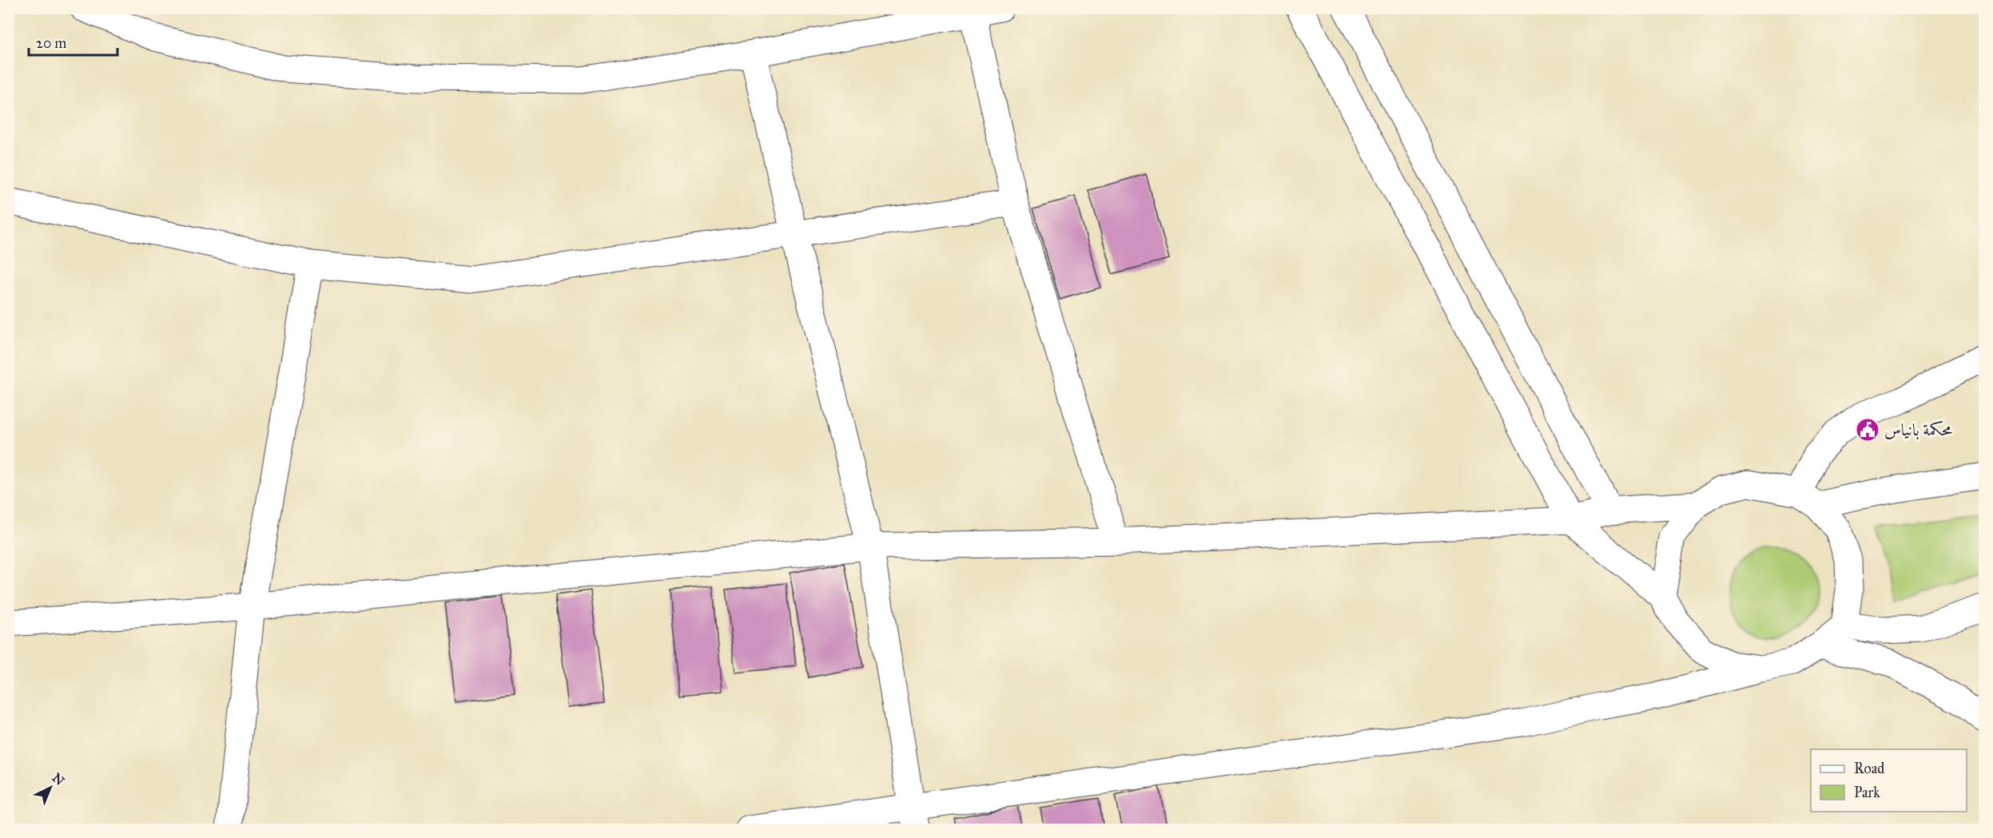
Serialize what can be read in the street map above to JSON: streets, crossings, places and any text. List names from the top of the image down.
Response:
{
  "places": {
    "public building": ["محكمة بانياس"]
  },
  "legend": ["Road", "Park"],
  "scale_bar": "20 m",
  "north": "top right"
}
